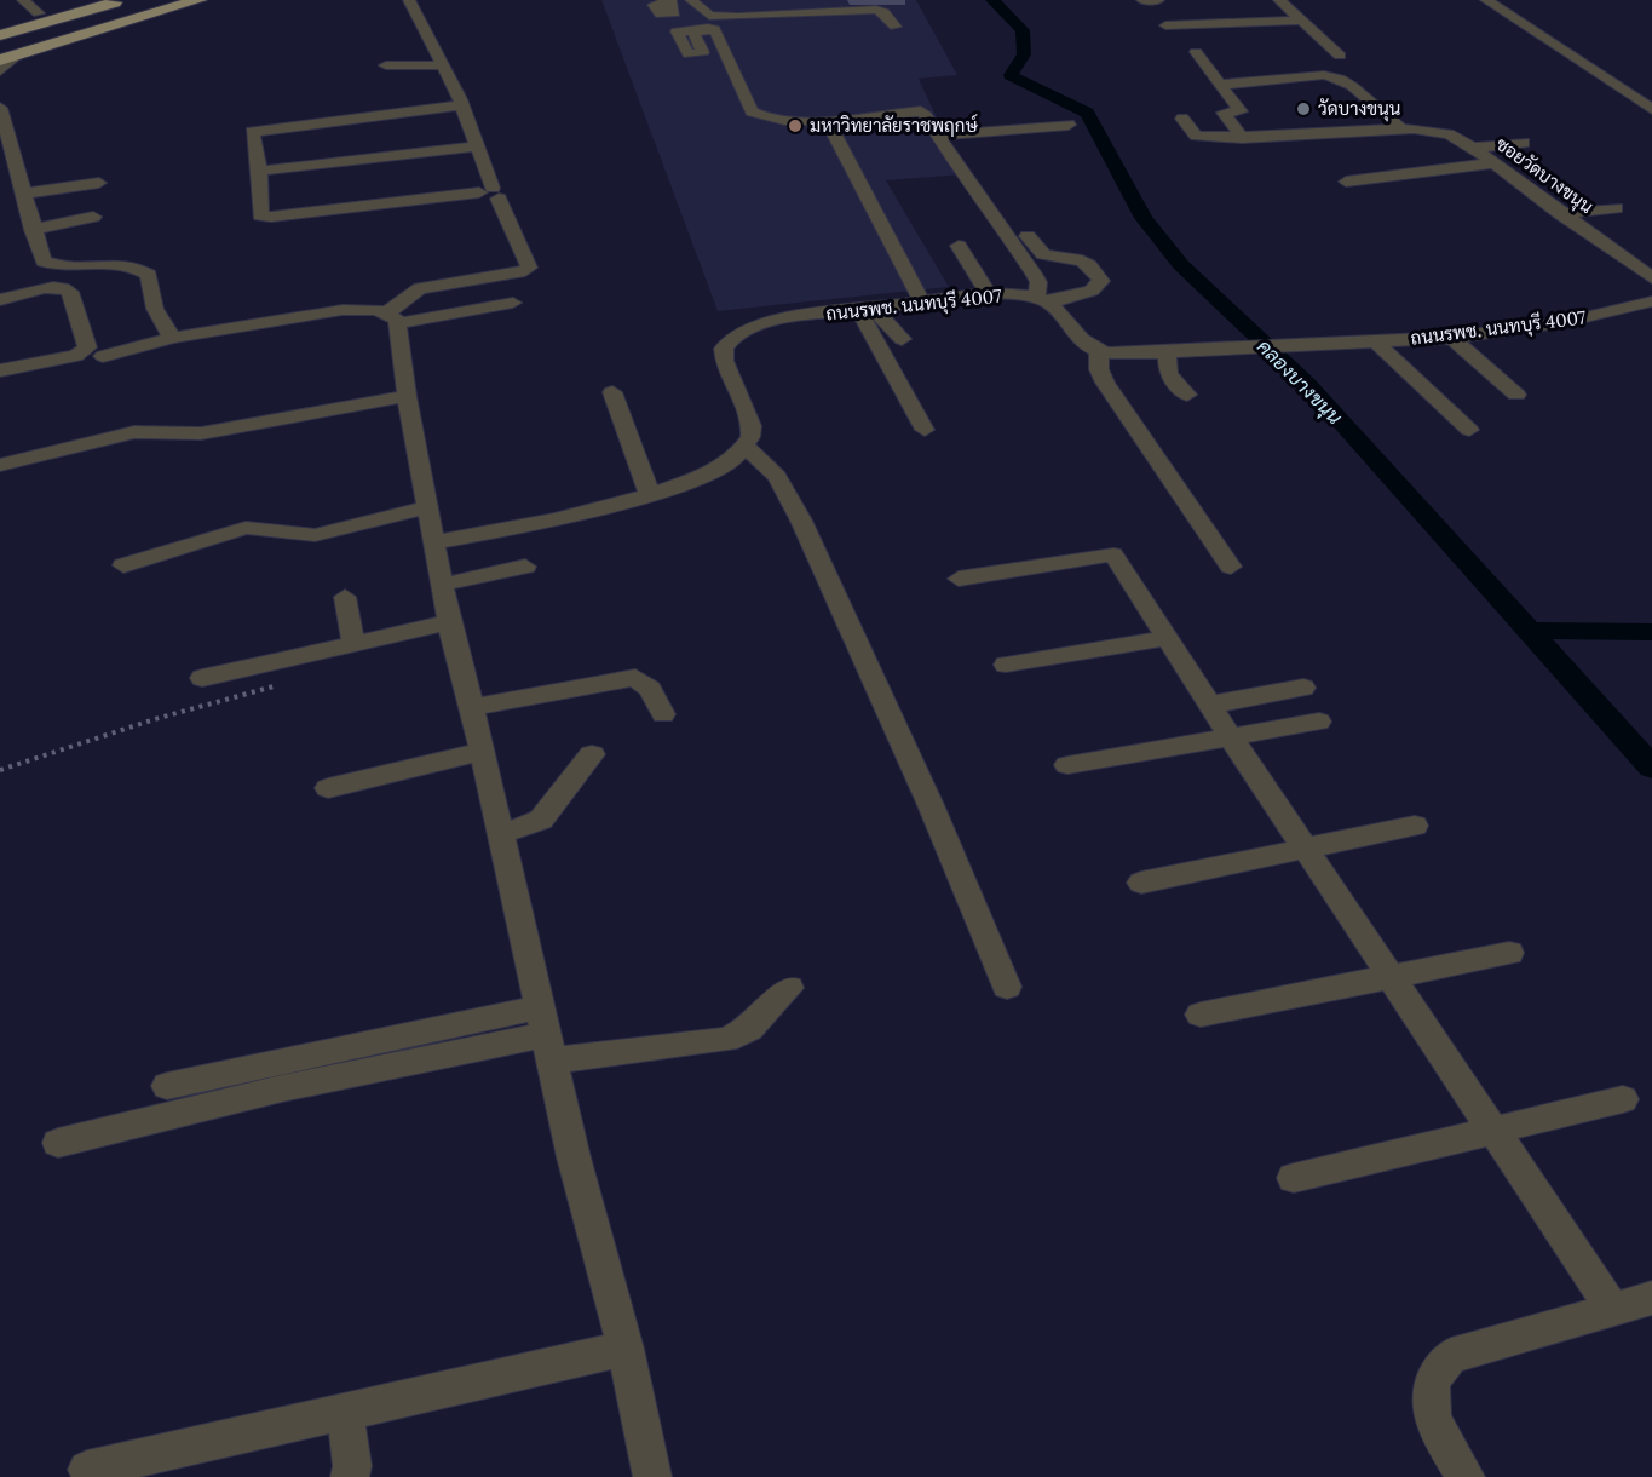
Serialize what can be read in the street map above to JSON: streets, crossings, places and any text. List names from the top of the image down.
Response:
{
  "streets": {
    "street": ["ซอยวัดบางขนุน", "ถนนรพช. นนทบุรี 4007"]
  },
  "water": ["คลองบางขนุน"],
  "places": ["วัดบางขนุน", "มหาวิทยาลัยราชพฤกษ์"]
}
